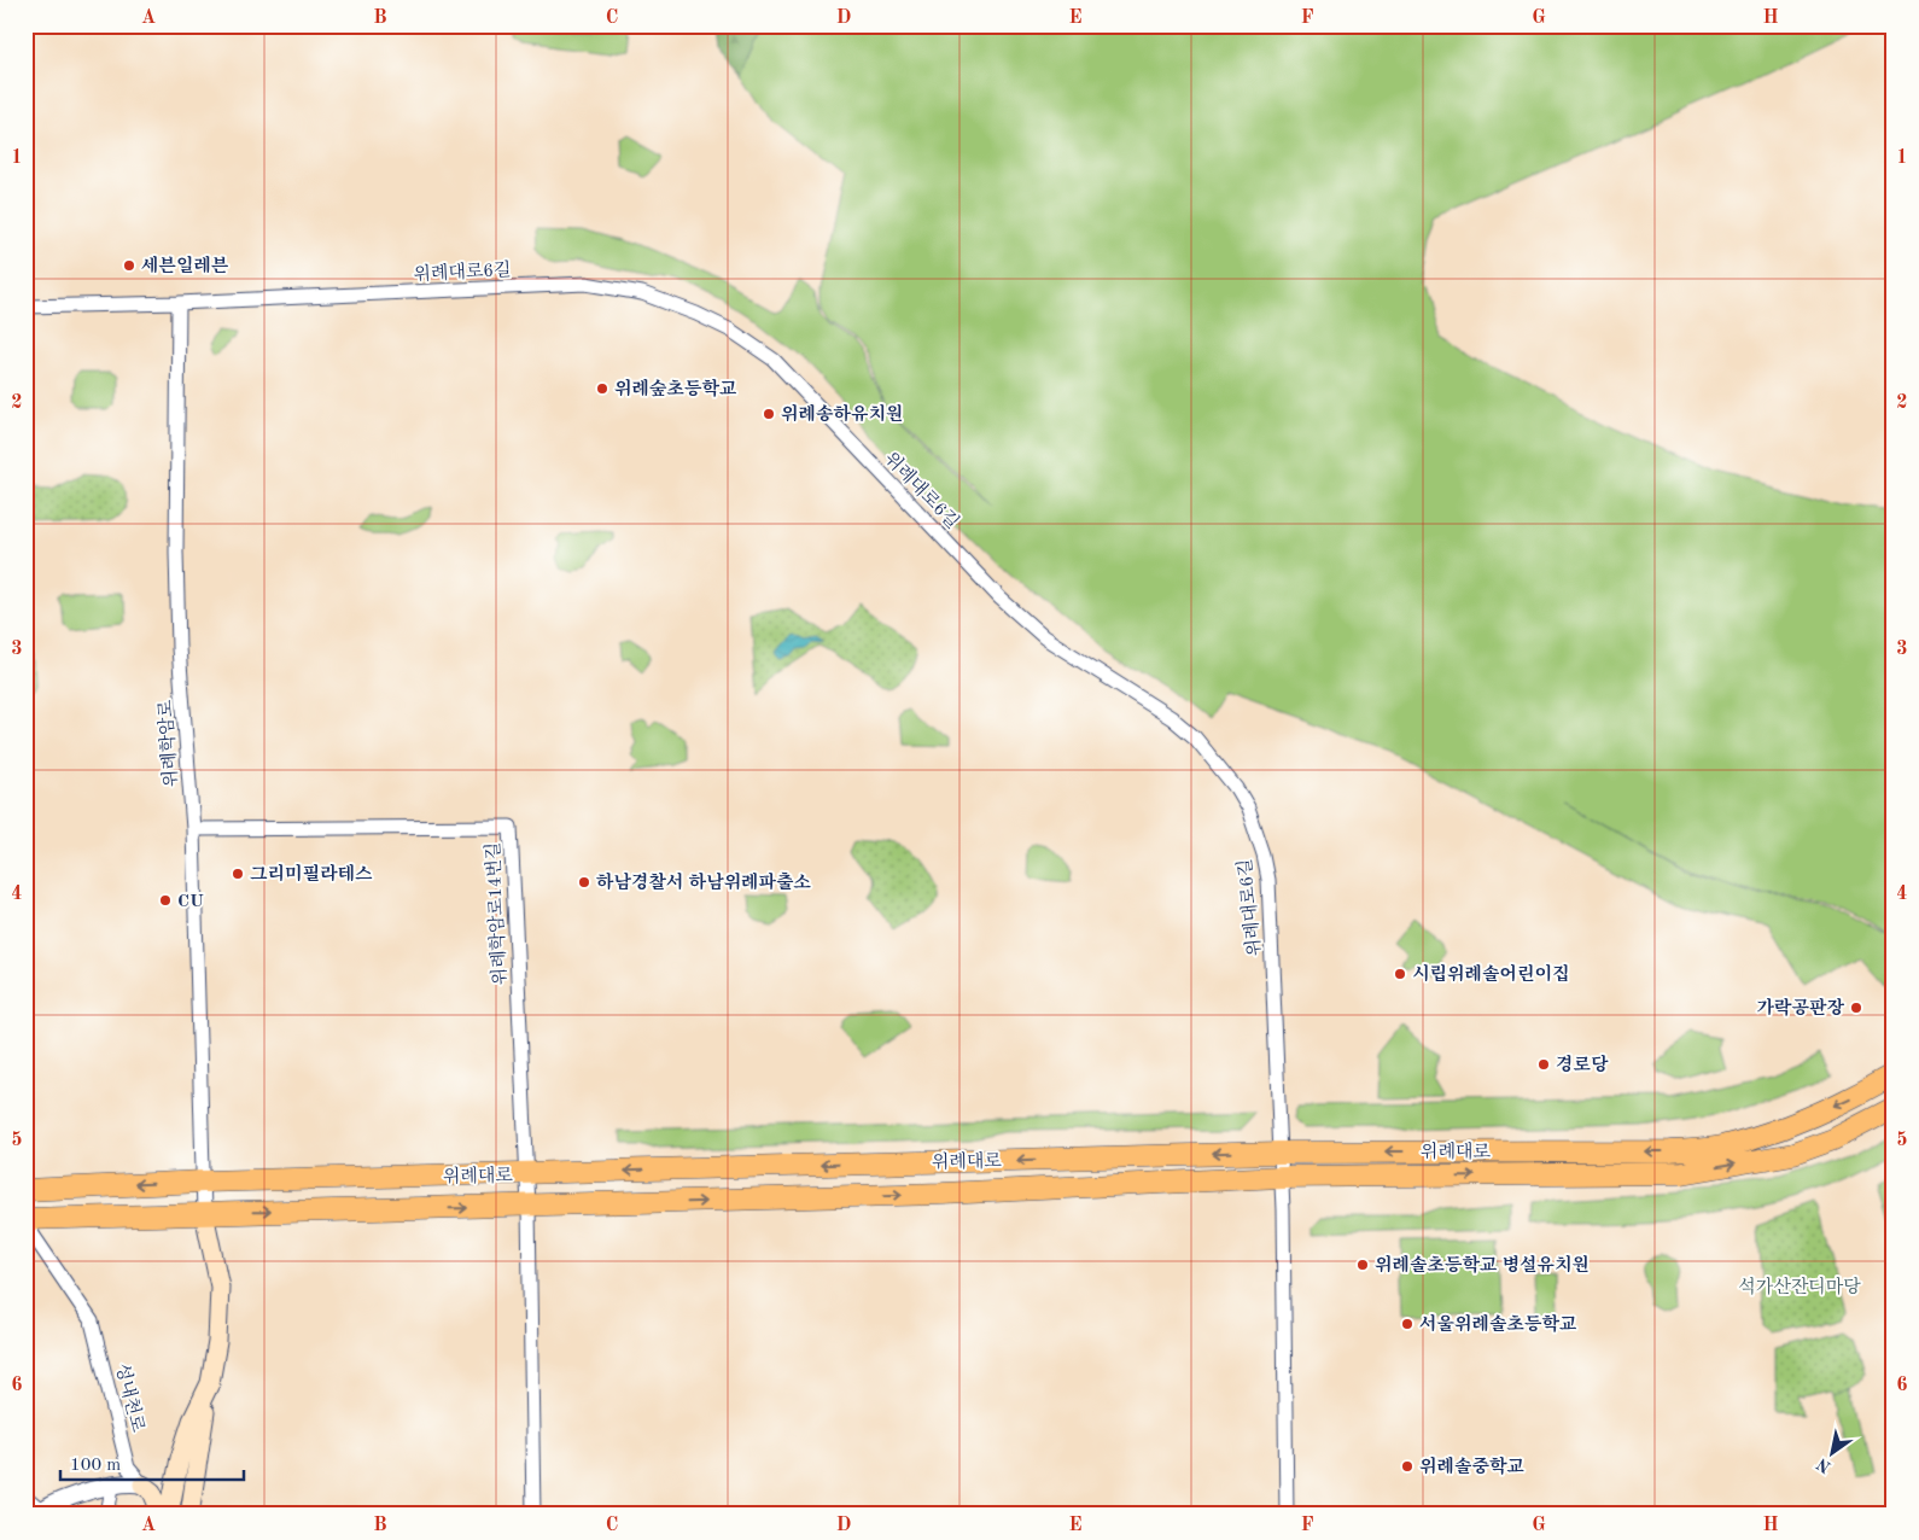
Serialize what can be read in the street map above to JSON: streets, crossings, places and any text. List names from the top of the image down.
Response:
{
  "streets": {
    "main road": ["위례대로"],
    "street": [
      "위례대로6길",
      "위례학암로",
      "위례학암로14번길",
      "성내천로"
    ]
  },
  "crossings": [
    ["위례대로6길", "위례학암로"],
    ["위례대로6길", "위례대로"],
    ["위례학암로", "위례학암로14번길"],
    ["위례학암로", "위례대로"],
    ["위례학암로14번길", "위례대로"],
    ["위례대로", "성내천로"]
  ],
  "parks": ["석가산잔디마당"],
  "places": [
    "세븐일레븐",
    "위례숲초등학교",
    "위례송하유치원",
    "그리미필라테스",
    "하남경찰서 하남위례파출소",
    "CU",
    "시립위례솔어린이집",
    "가락공판장",
    "경로당",
    "위례솔초등학교 병설유치원",
    "서울위례솔초등학교",
    "위례솔중학교"
  ],
  "scale_bar": "100 m",
  "north": "bottom left",
  "grid": {
    "columns": [
      "A",
      "B",
      "C",
      "D",
      "E",
      "F",
      "G",
      "H"
    ],
    "rows": [
      "1",
      "2",
      "3",
      "4",
      "5",
      "6"
    ]
  }
}
